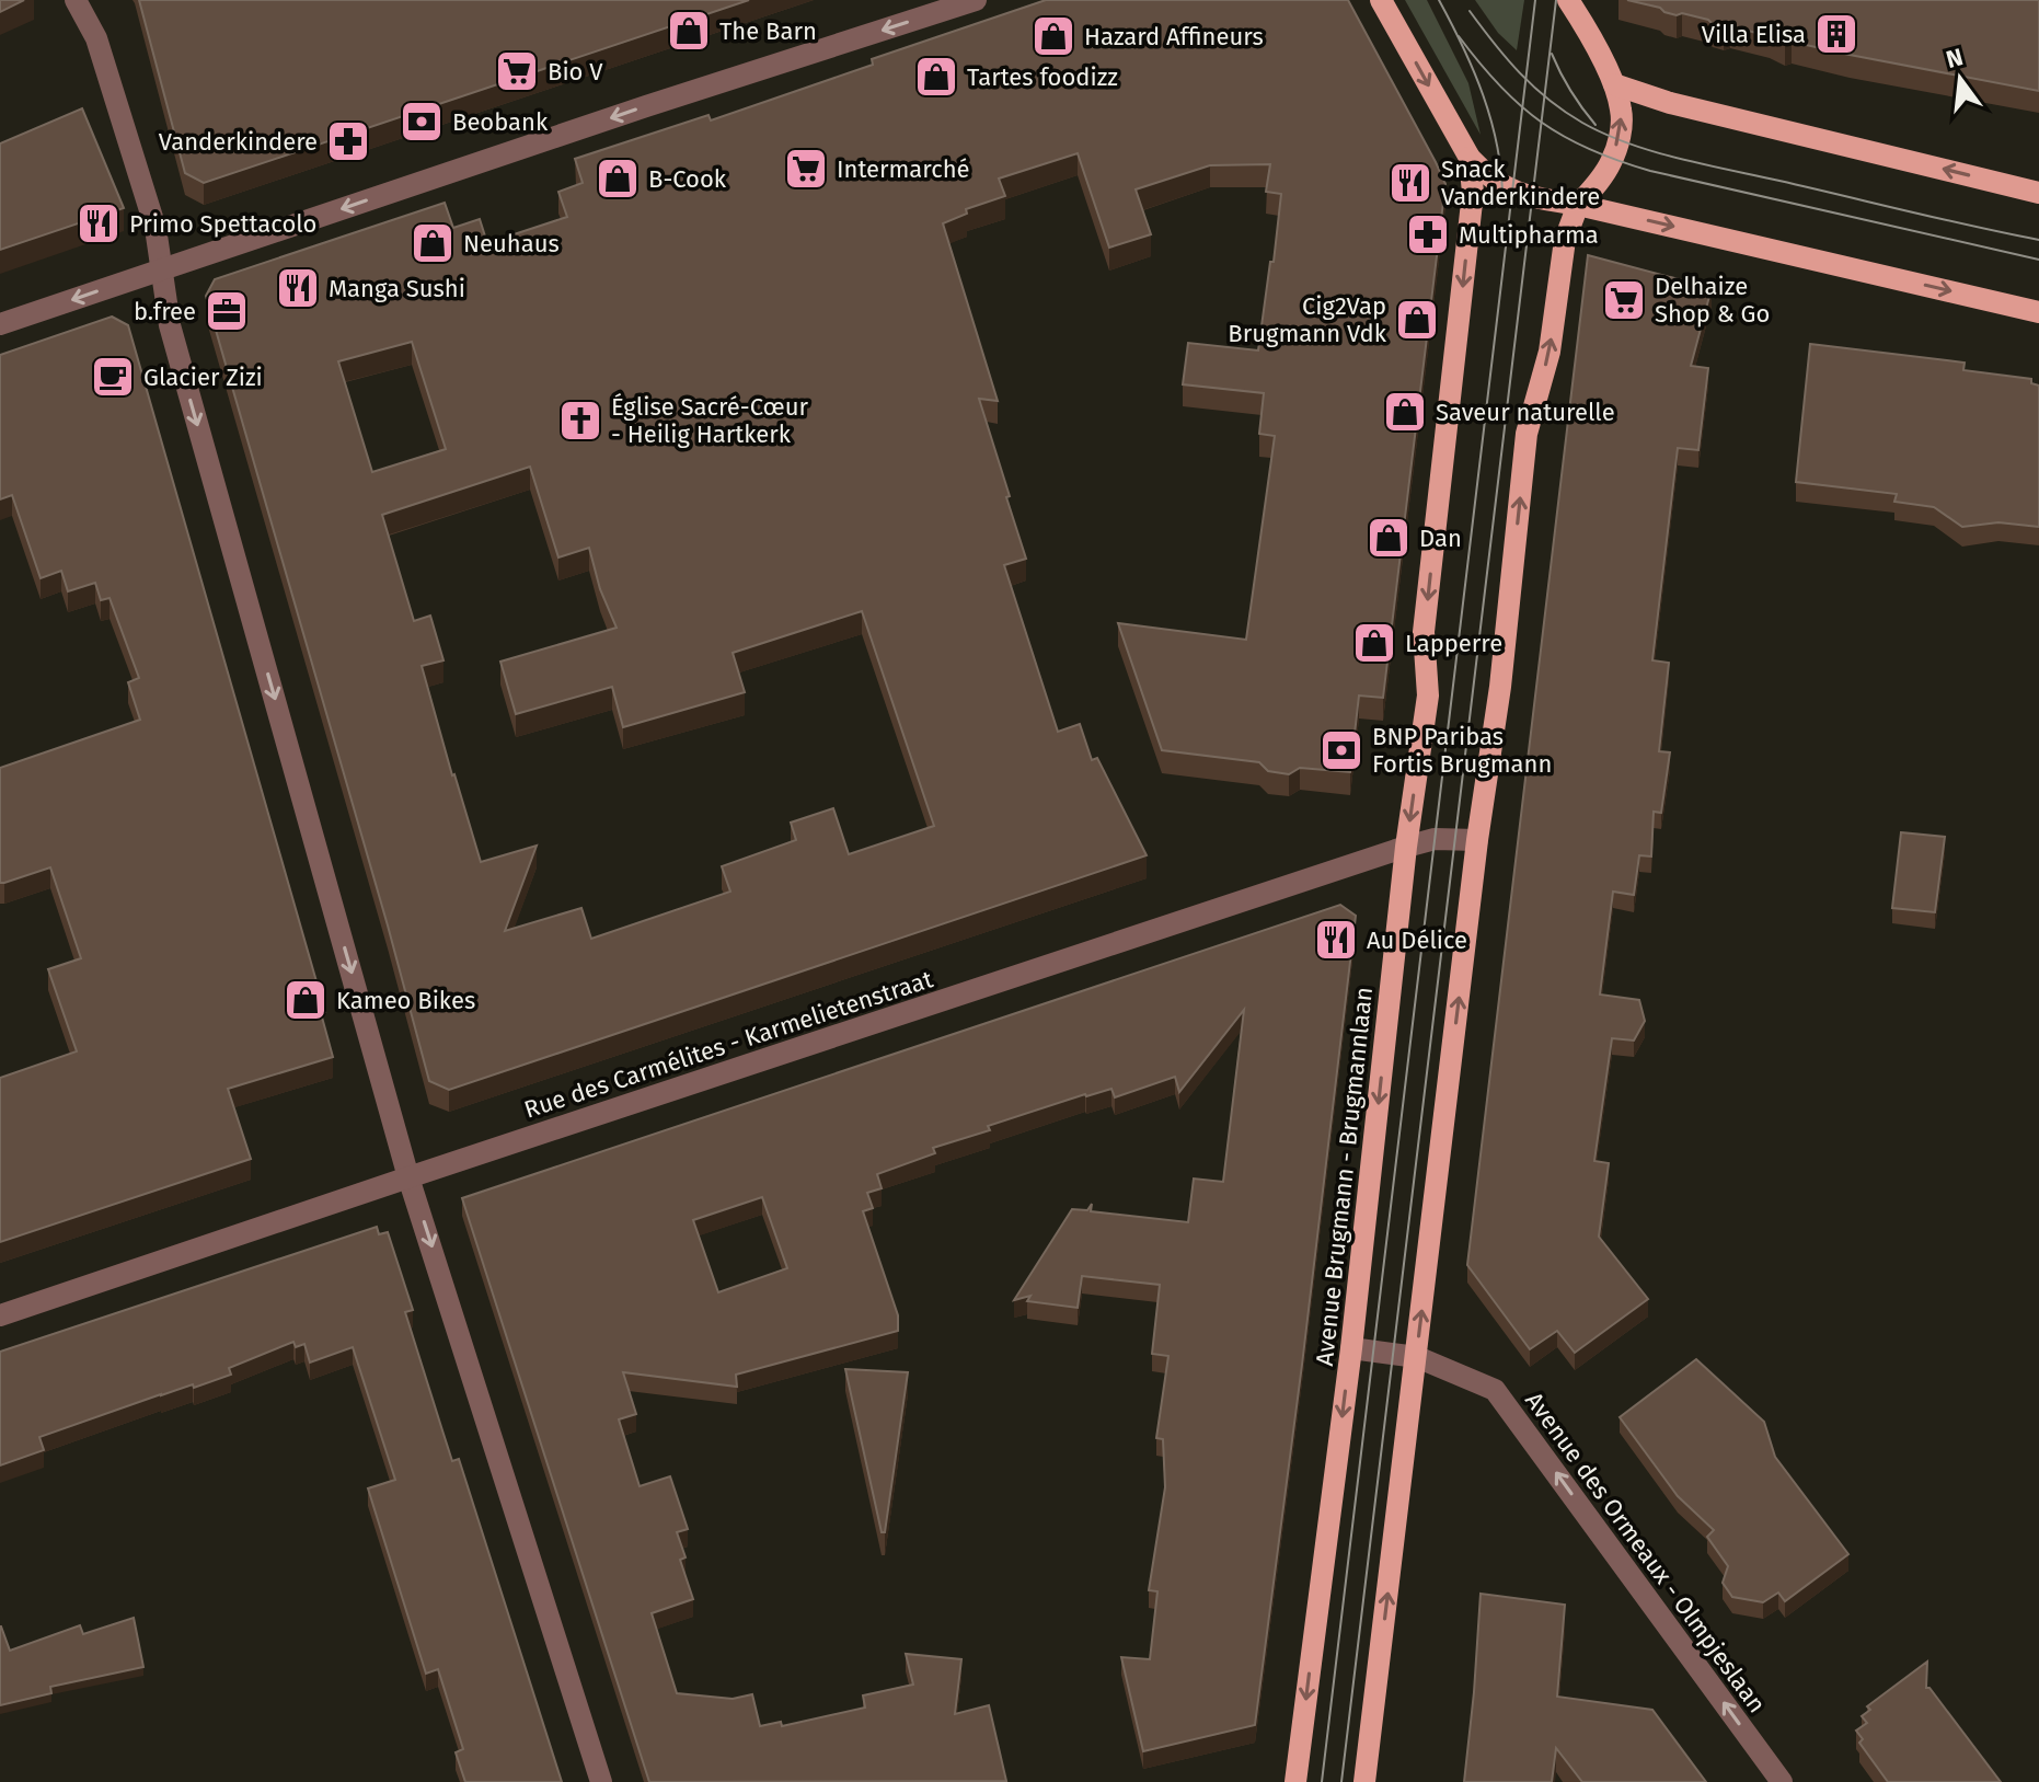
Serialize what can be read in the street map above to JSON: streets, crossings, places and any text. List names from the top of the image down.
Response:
{
  "streets": {
    "main road": ["Avenue Brugmann - Brugmannlaan"],
    "street": ["Rue des Carmélites - Karmelietenstraat", "Avenue des Ormeaux - Olmpjeslaan"]
  },
  "crossings": [
    ["Rue des Carmélites - Karmelietenstraat", "Avenue Brugmann - Brugmannlaan"],
    ["Avenue Brugmann - Brugmannlaan", "Avenue des Ormeaux - Olmpjeslaan"]
  ],
  "one_way": ["Avenue des Ormeaux - Olmpjeslaan"],
  "places": {
    "shop": [
      "The Barn",
      "Hazard Affineurs",
      "Tartes foodizz",
      "B-Cook",
      "Neuhaus",
      "Cig2Vap Brugmann Vdk",
      "Saveur naturelle",
      "Dan",
      "Lapperre",
      "Kameo Bikes"
    ],
    "building": ["Villa Elisa"],
    "supermarket": ["Bio V", "Intermarché", "Delhaize Shop & Go"],
    "bank": ["Beobank", "BNP Paribas Fortis Brugmann"],
    "pharmacy": ["Vanderkindere", "Multipharma"],
    "restaurant": [
      "Snack Vanderkindere",
      "Primo Spettacolo",
      "Manga Sushi",
      "Au Délice"
    ],
    "office": ["b.free"],
    "cafe": ["Glacier Zizi"],
    "church": ["Église Sacré-Cœur - Heilig Hartkerk"]
  },
  "north": "top"
}
